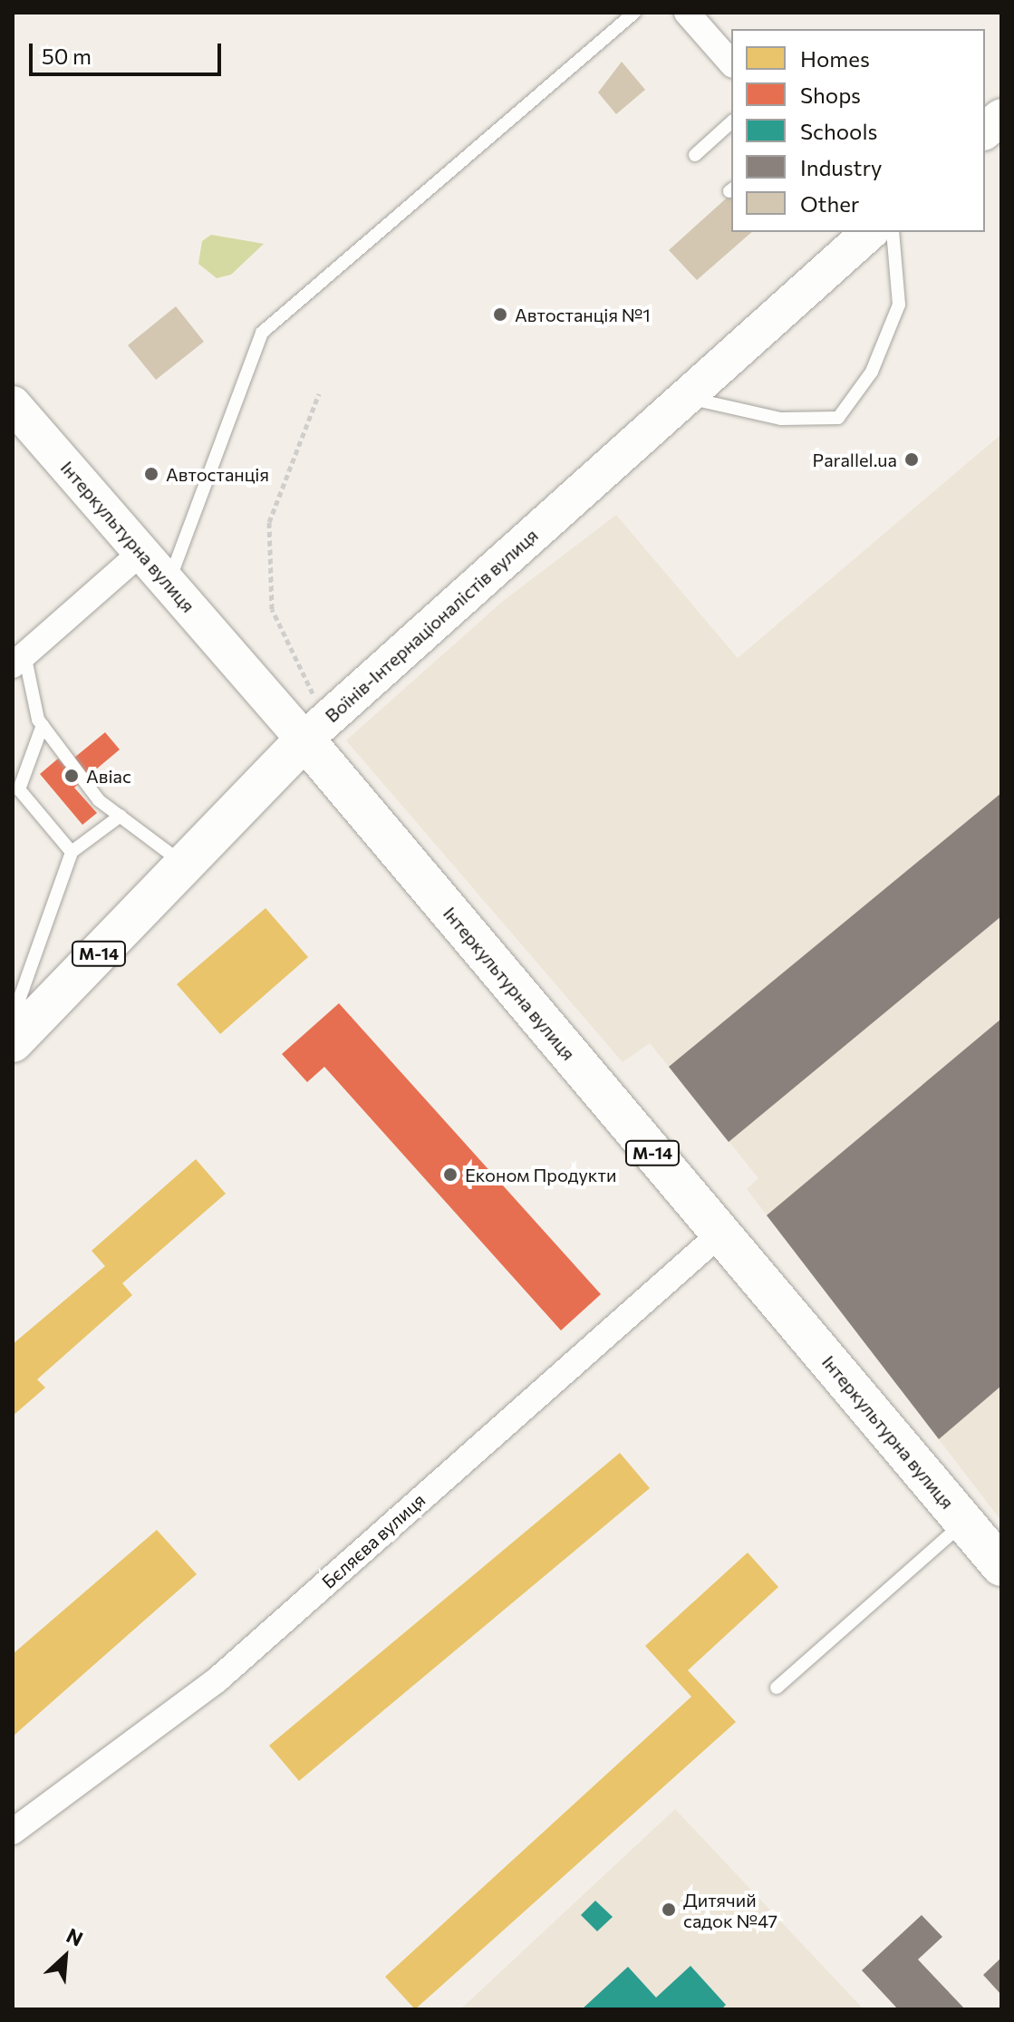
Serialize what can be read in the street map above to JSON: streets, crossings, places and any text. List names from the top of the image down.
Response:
{
  "streets": {
    "highway": ["Інтеркультурна вулиця", "Воїнів-Інтернаціоналістів вулиця", "М-14"],
    "street": ["Бєляєва вулиця"]
  },
  "crossings": [
    ["Інтеркультурна вулиця", "Воїнів-Інтернаціоналістів вулиця"],
    ["Інтеркультурна вулиця", "Бєляєва вулиця"]
  ],
  "places": [
    "Автостанція №1",
    "Parallel.ua",
    "Автостанція",
    "Авіас",
    "Економ Продукти",
    "Дитячий садок №47"
  ],
  "legend": [
    "Homes",
    "Shops",
    "Schools",
    "Industry",
    "Other"
  ],
  "scale_bar": "50 m",
  "north": "top right"
}
